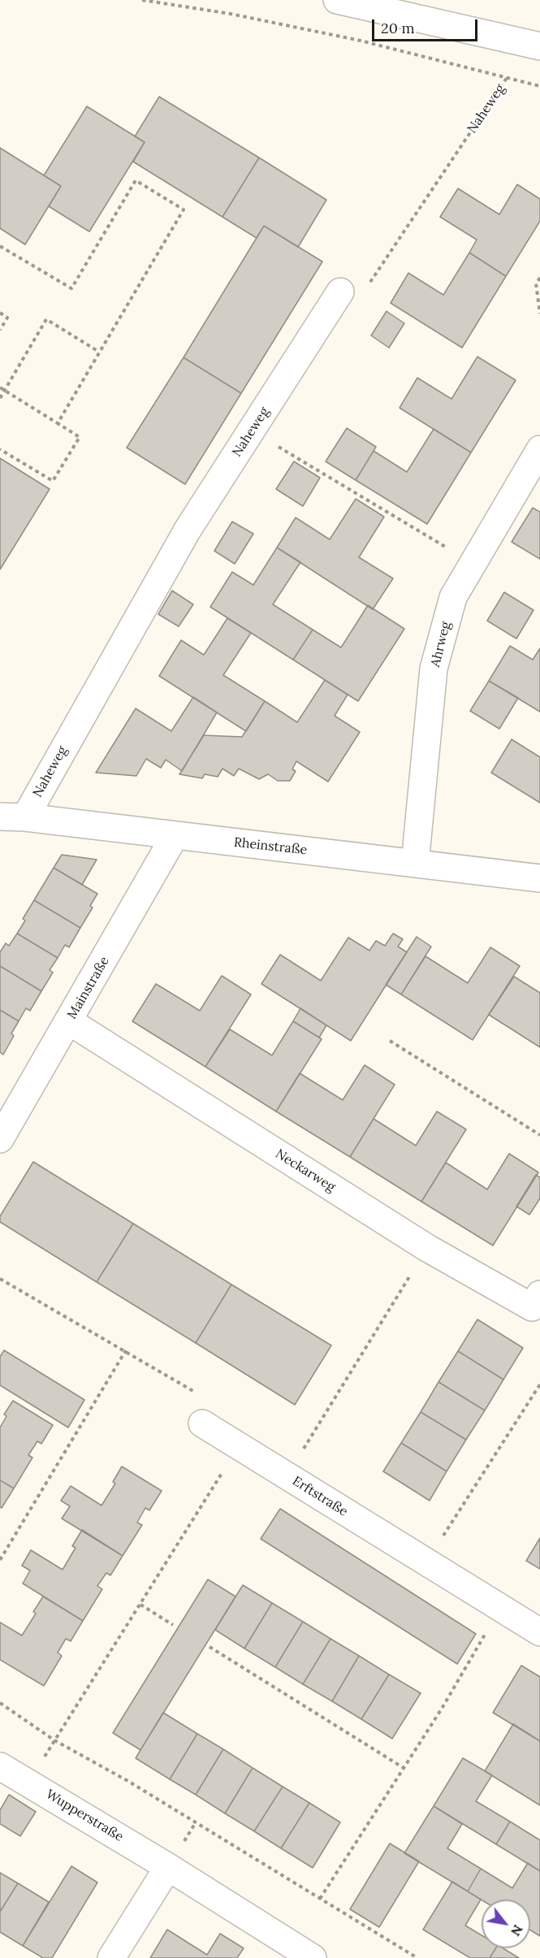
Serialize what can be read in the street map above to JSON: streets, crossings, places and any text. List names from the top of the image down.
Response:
{
  "streets": {
    "street": [
      "Naheweg",
      "Ahrweg",
      "Rheinstraße",
      "Mainstraße",
      "Neckarweg",
      "Erftstraße",
      "Wupperstraße"
    ]
  },
  "crossings": [
    ["Naheweg", "Rheinstraße"],
    ["Ahrweg", "Rheinstraße"],
    ["Rheinstraße", "Mainstraße"],
    ["Mainstraße", "Neckarweg"]
  ],
  "scale_bar": "20 m",
  "north": "bottom right"
}
